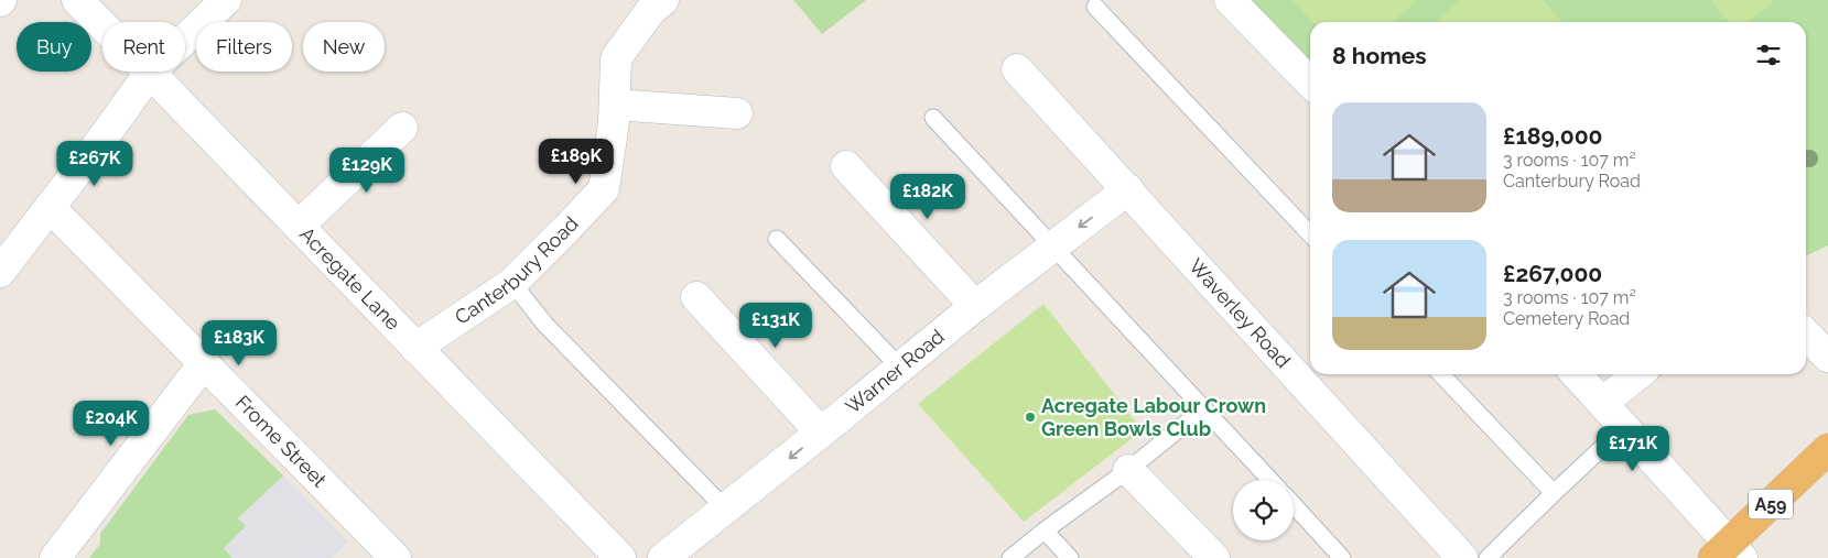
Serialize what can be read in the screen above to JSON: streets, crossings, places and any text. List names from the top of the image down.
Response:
{
  "streets": {
    "highway": ["A59"],
    "street": [
      "Canterbury Road",
      "Acregate Lane",
      "Waverley Road",
      "Warner Road",
      "Frome Street"
    ]
  },
  "crossings": [
    ["Canterbury Road", "Acregate Lane"],
    ["Waverley Road", "Warner Road"]
  ],
  "one_way": ["Warner Road"],
  "places": ["Acregate Labour Crown Green Bowls Club"],
  "page": {
    "chip": [
      "Buy",
      "Rent",
      "Filters",
      "New"
    ],
    "heading": "8 homes",
    "list": [
      {
        "name": "£189,000",
        "note": "3 rooms · 107 m² · Canterbury Road"
      },
      {
        "name": "£267,000",
        "note": "3 rooms · 107 m² · Cemetery Road"
      }
    ],
    "price": [
      "£189K",
      "£267K",
      "£129K",
      "£182K",
      "£131K",
      "£183K",
      "£204K",
      "£171K"
    ]
  }
}
